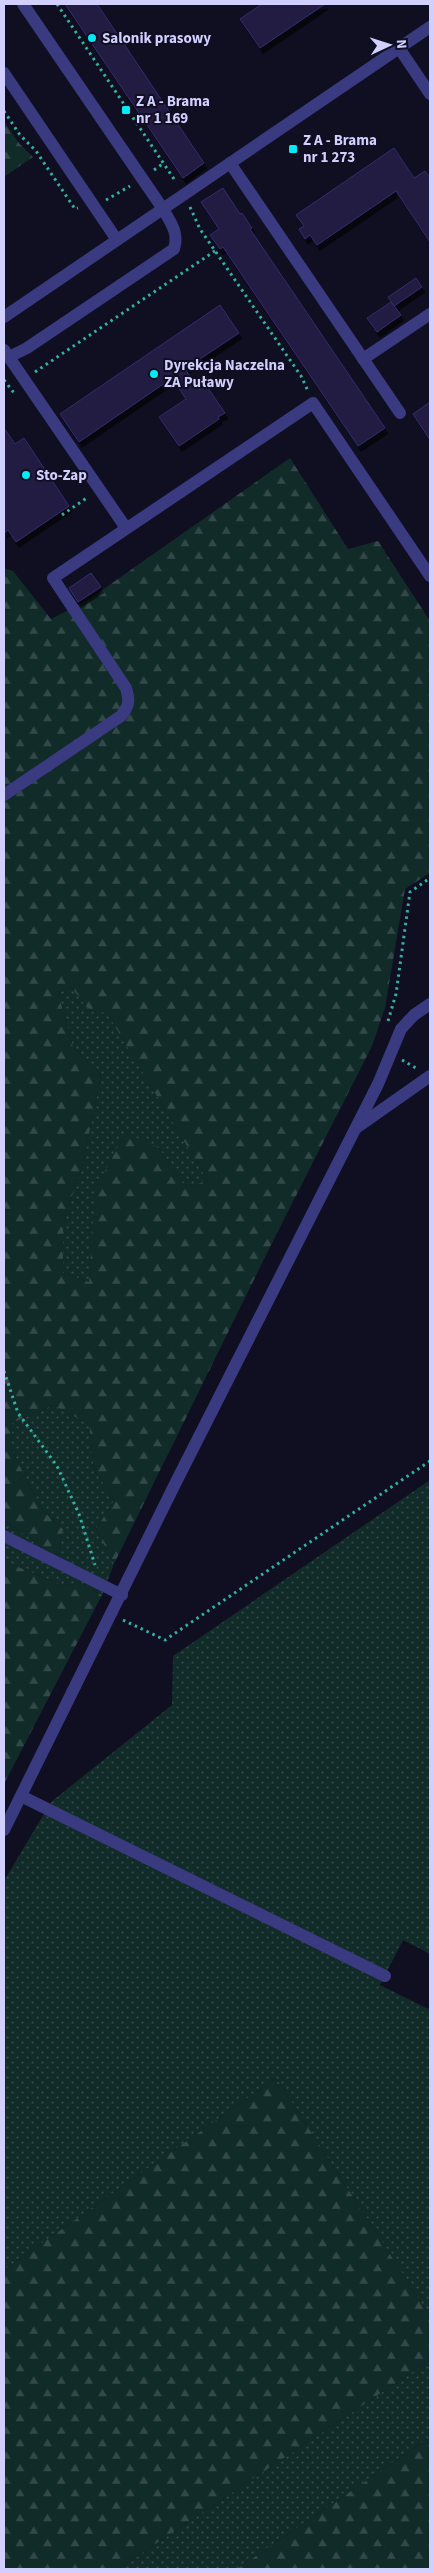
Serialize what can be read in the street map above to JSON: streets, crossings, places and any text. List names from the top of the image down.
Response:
{
  "places": {
    "other": ["Salonik prasowy", "Dyrekcja Naczelna ZA Puławy", "Sto-Zap"],
    "transit": ["Z A - Brama nr 1 169", "Z A - Brama nr 1 273"]
  },
  "north": "right"
}
